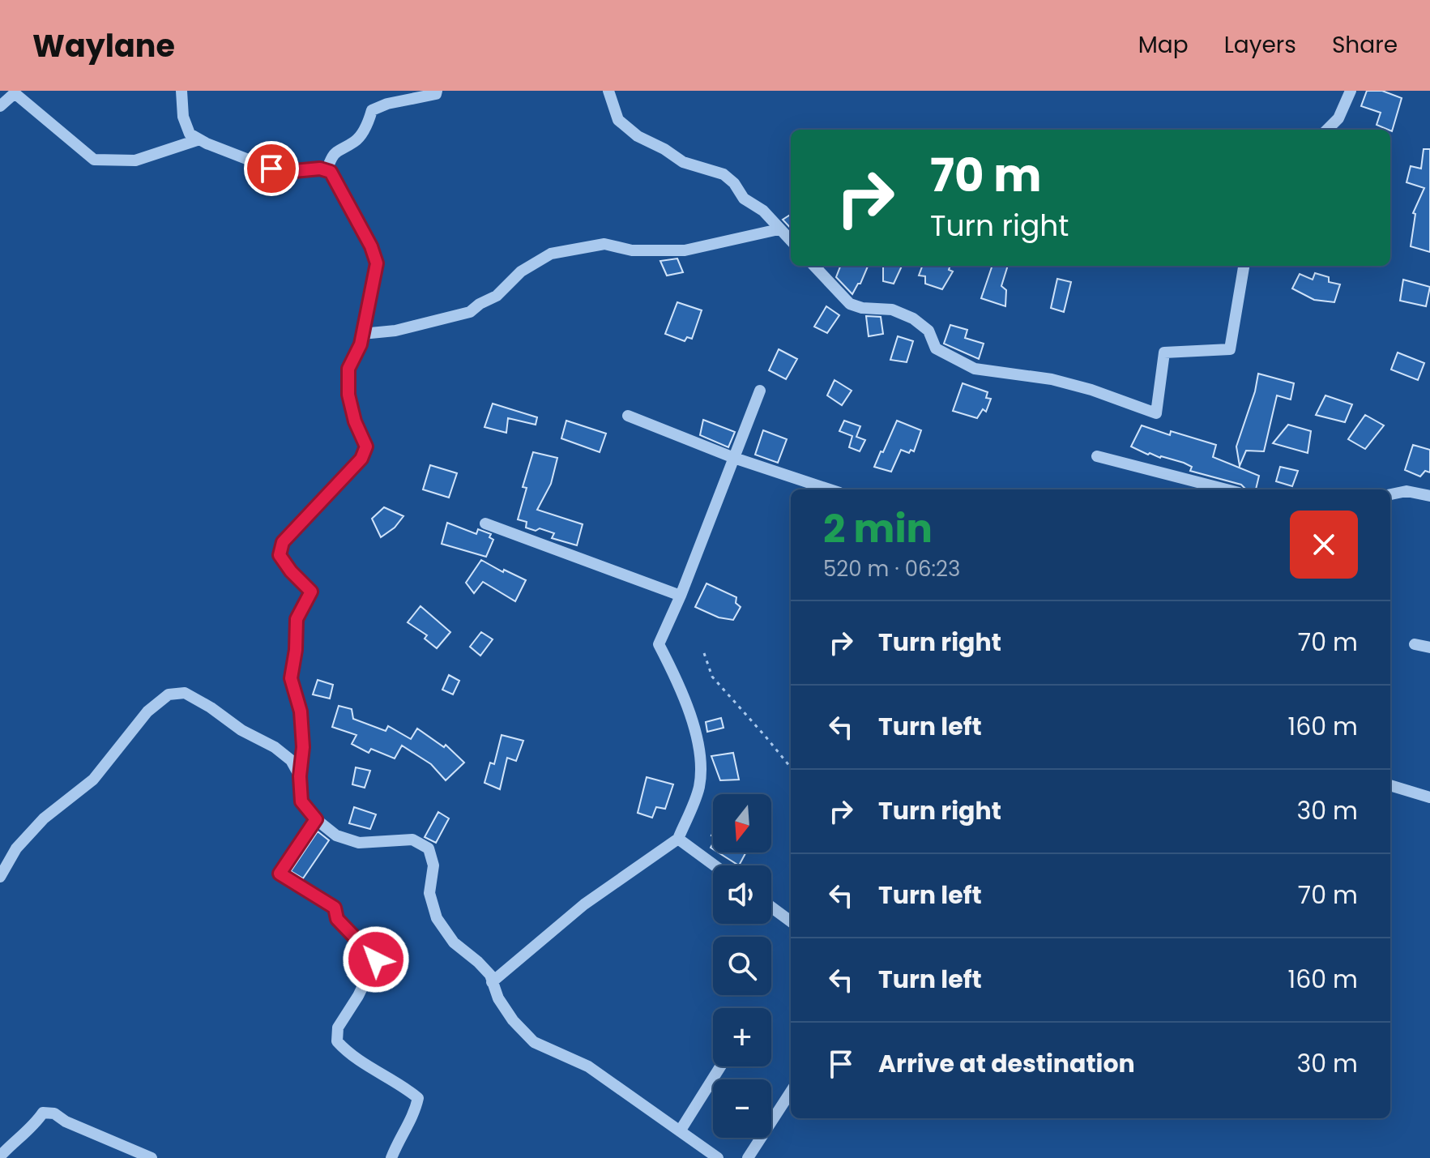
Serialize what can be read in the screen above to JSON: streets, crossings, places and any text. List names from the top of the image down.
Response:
{
  "north": "bottom",
  "page": {
    "header": "Waylane",
    "nav": ["Map", "Layers", "Share"],
    "turn": ["70 m", "Turn right"],
    "heading": ["2 min", "520 m · 06:23"],
    "list": [
      {
        "name": "Turn right",
        "value": "70 m"
      },
      {
        "name": "Turn left",
        "value": "160 m"
      },
      {
        "name": "Turn right",
        "value": "30 m"
      },
      {
        "name": "Turn left",
        "value": "70 m"
      },
      {
        "name": "Turn left",
        "value": "160 m"
      },
      {
        "name": "Arrive at destination",
        "value": "30 m"
      }
    ],
    "map_buttons": ["+", "−"]
  }
}
